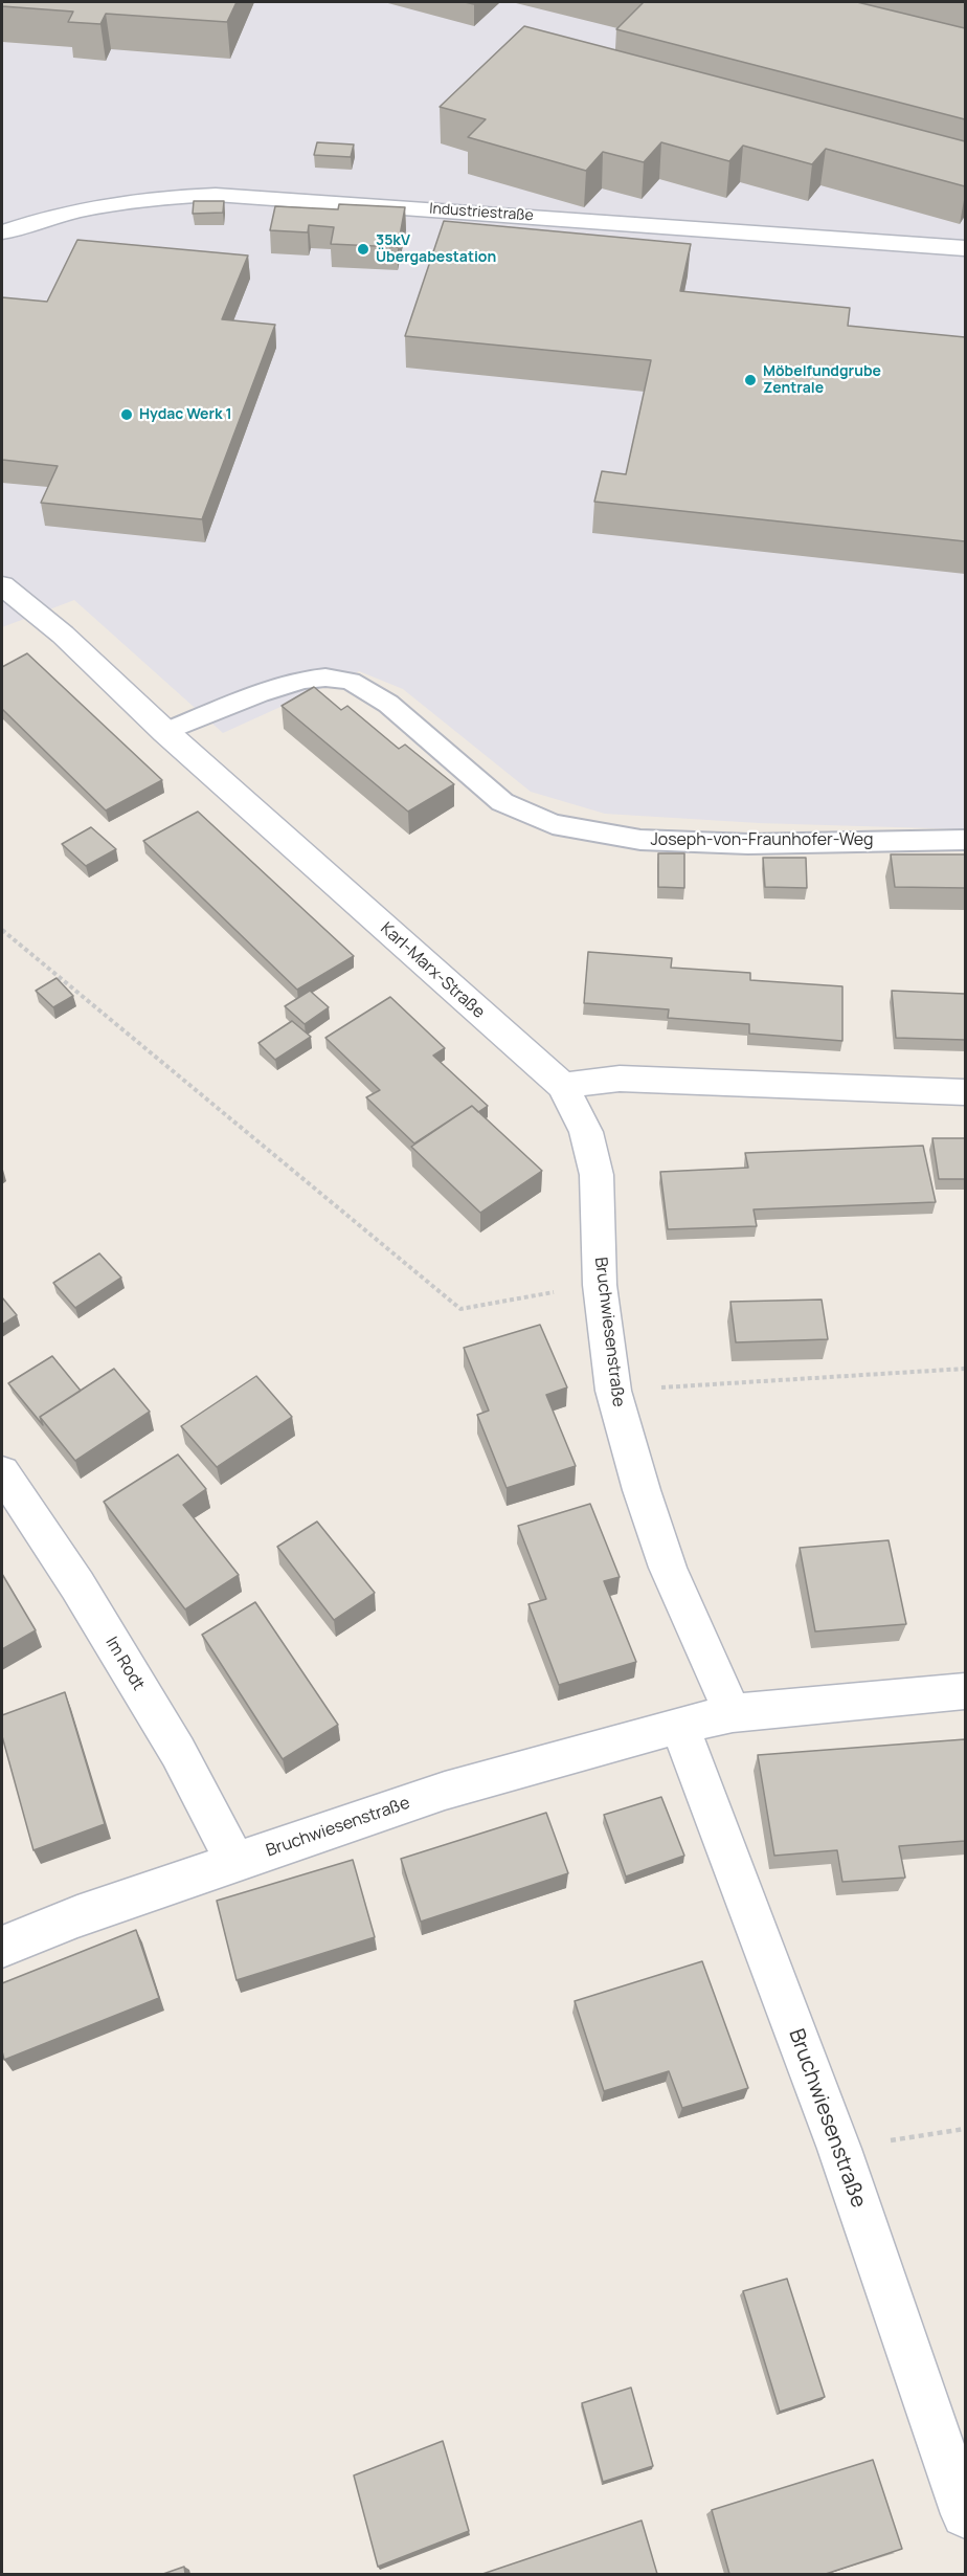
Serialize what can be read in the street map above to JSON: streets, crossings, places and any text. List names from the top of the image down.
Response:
{
  "streets": {
    "street": [
      "Industriestraße",
      "Karl-Marx-Straße",
      "Bruchwiesenstraße",
      "Im Rodt"
    ],
    "lane": ["Joseph-von-Fraunhofer-Weg"]
  },
  "crossings": [
    ["Joseph-von-Fraunhofer-Weg", "Karl-Marx-Straße"],
    ["Karl-Marx-Straße", "Bruchwiesenstraße"],
    ["Bruchwiesenstraße", "Im Rodt"]
  ],
  "places": ["35kV Übergabestation", "Möbelfundgrube Zentrale", "Hydac Werk 1"]
}
